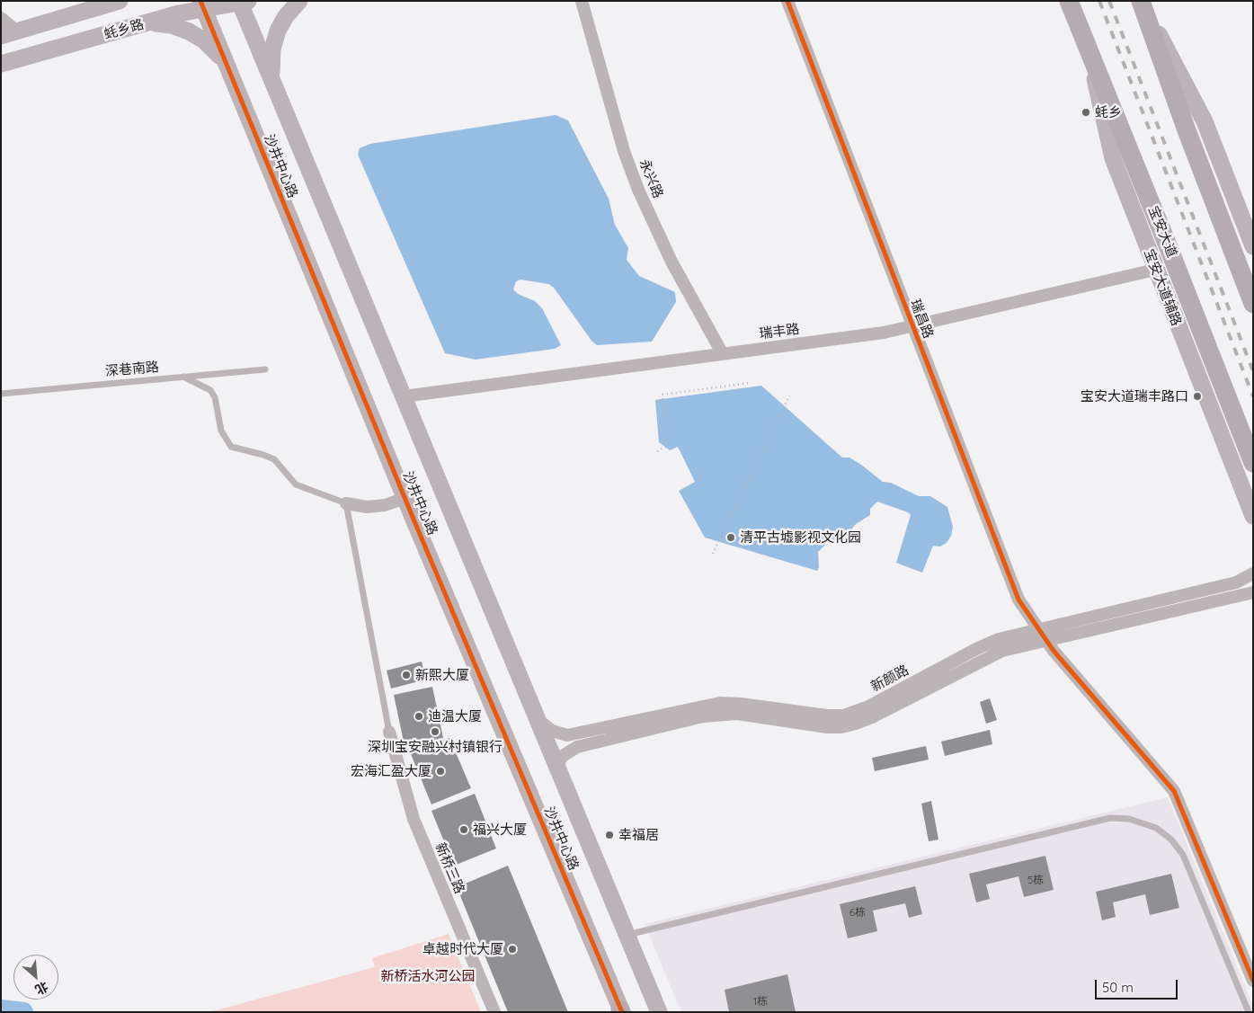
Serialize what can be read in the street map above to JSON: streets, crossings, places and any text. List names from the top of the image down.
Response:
{
  "streets": {
    "main road": ["宝安大道"],
    "street": [
      "蚝乡路",
      "沙井中心路",
      "永兴路",
      "宝安大道辅路",
      "瑞昌路",
      "瑞丰路",
      "新颜路",
      "新桥三路"
    ],
    "lane": ["深巷南路"]
  },
  "crossings": [
    ["蚝乡路", "沙井中心路"],
    ["沙井中心路", "瑞丰路"],
    ["沙井中心路", "新颜路"],
    ["永兴路", "瑞丰路"],
    ["宝安大道", "宝安大道辅路"],
    ["宝安大道辅路", "瑞丰路"],
    ["瑞昌路", "瑞丰路"],
    ["瑞昌路", "新颜路"]
  ],
  "parks": ["新桥活水河公园"],
  "places": [
    "蚝乡",
    "宝安大道瑞丰路口",
    "清平古墟影视文化园",
    "新熙大厦",
    "迪温大厦",
    "深圳宝安融兴村镇银行",
    "宏海汇盈大厦",
    "福兴大厦",
    "幸福居",
    "卓越时代大厦"
  ],
  "house_numbers": ["5栋", "6栋", "1栋"],
  "scale_bar": "50 m",
  "north": "bottom right"
}
